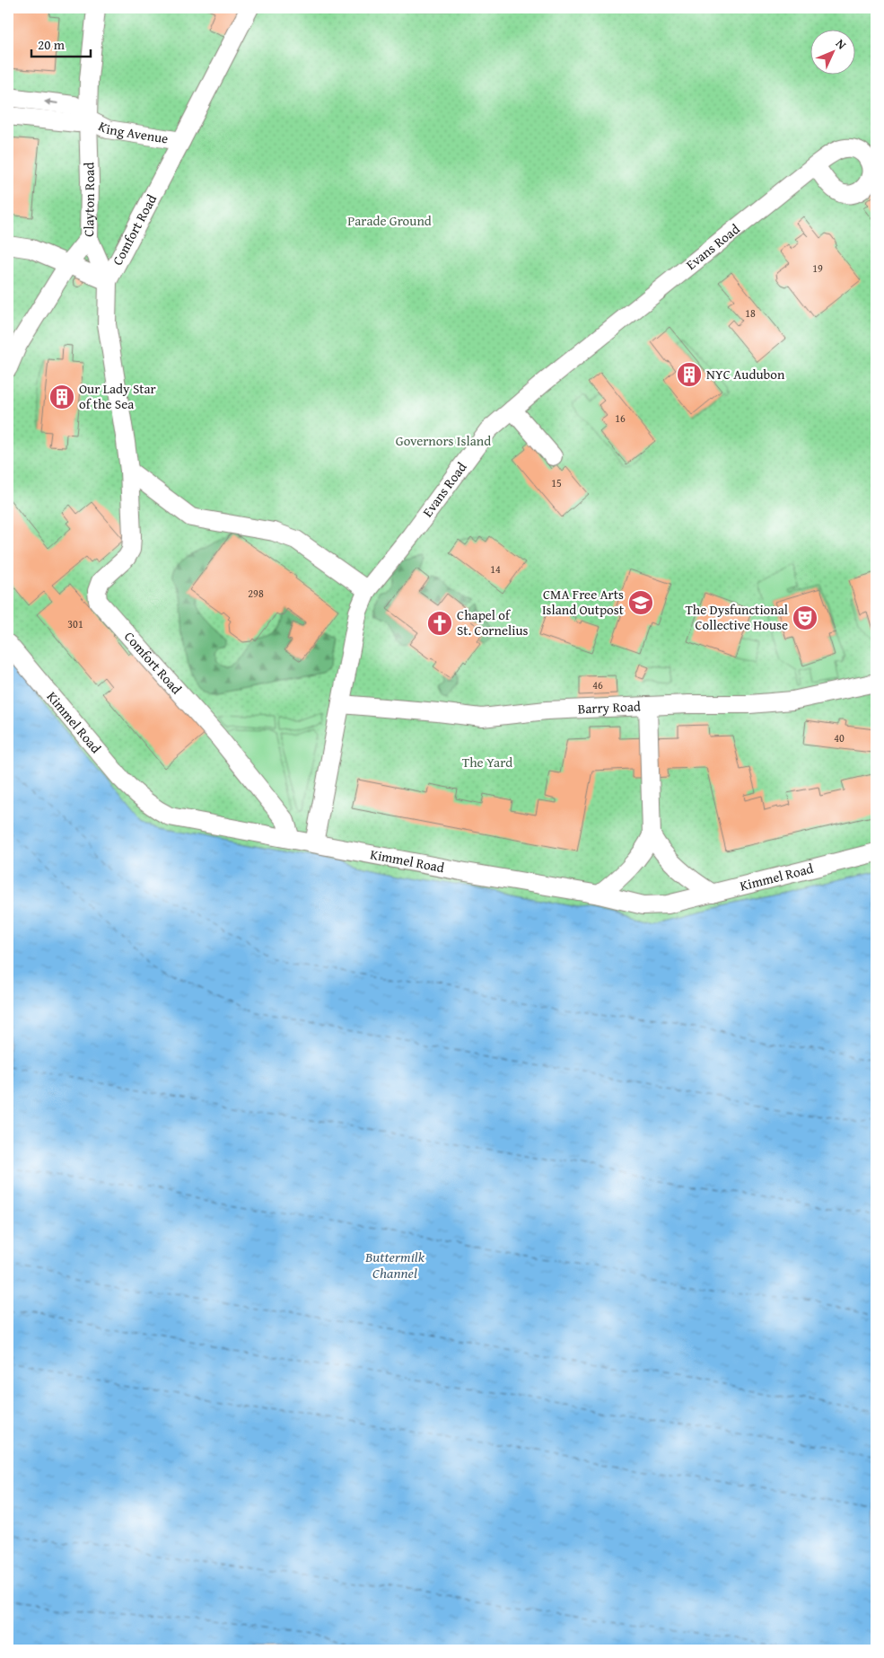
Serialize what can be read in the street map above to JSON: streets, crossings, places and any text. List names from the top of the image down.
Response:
{
  "streets": {
    "street": [
      "King Avenue",
      "Clayton Road",
      "Comfort Road",
      "Evans Road",
      "Barry Road",
      "Kimmel Road"
    ]
  },
  "crossings": [
    ["King Avenue", "Clayton Road"],
    ["King Avenue", "Comfort Road"],
    ["Comfort Road", "Kimmel Road"],
    ["Evans Road", "Barry Road"],
    ["Evans Road", "Kimmel Road"]
  ],
  "water": ["Buttermilk Channel"],
  "parks": ["Parade Ground", "Governors Island", "The Yard"],
  "places": {
    "building": ["NYC Audubon", "Our Lady Star of the Sea"],
    "school or university": ["CMA Free Arts Island Outpost"],
    "theatre": ["The Dysfunctional Collective House"],
    "church": ["Chapel of St. Cornelius"]
  },
  "house_numbers": [
    "19",
    "18",
    "16",
    "15",
    "14",
    "298",
    "301",
    "46",
    "40"
  ],
  "scale_bar": "20 m",
  "north": "top right"
}
